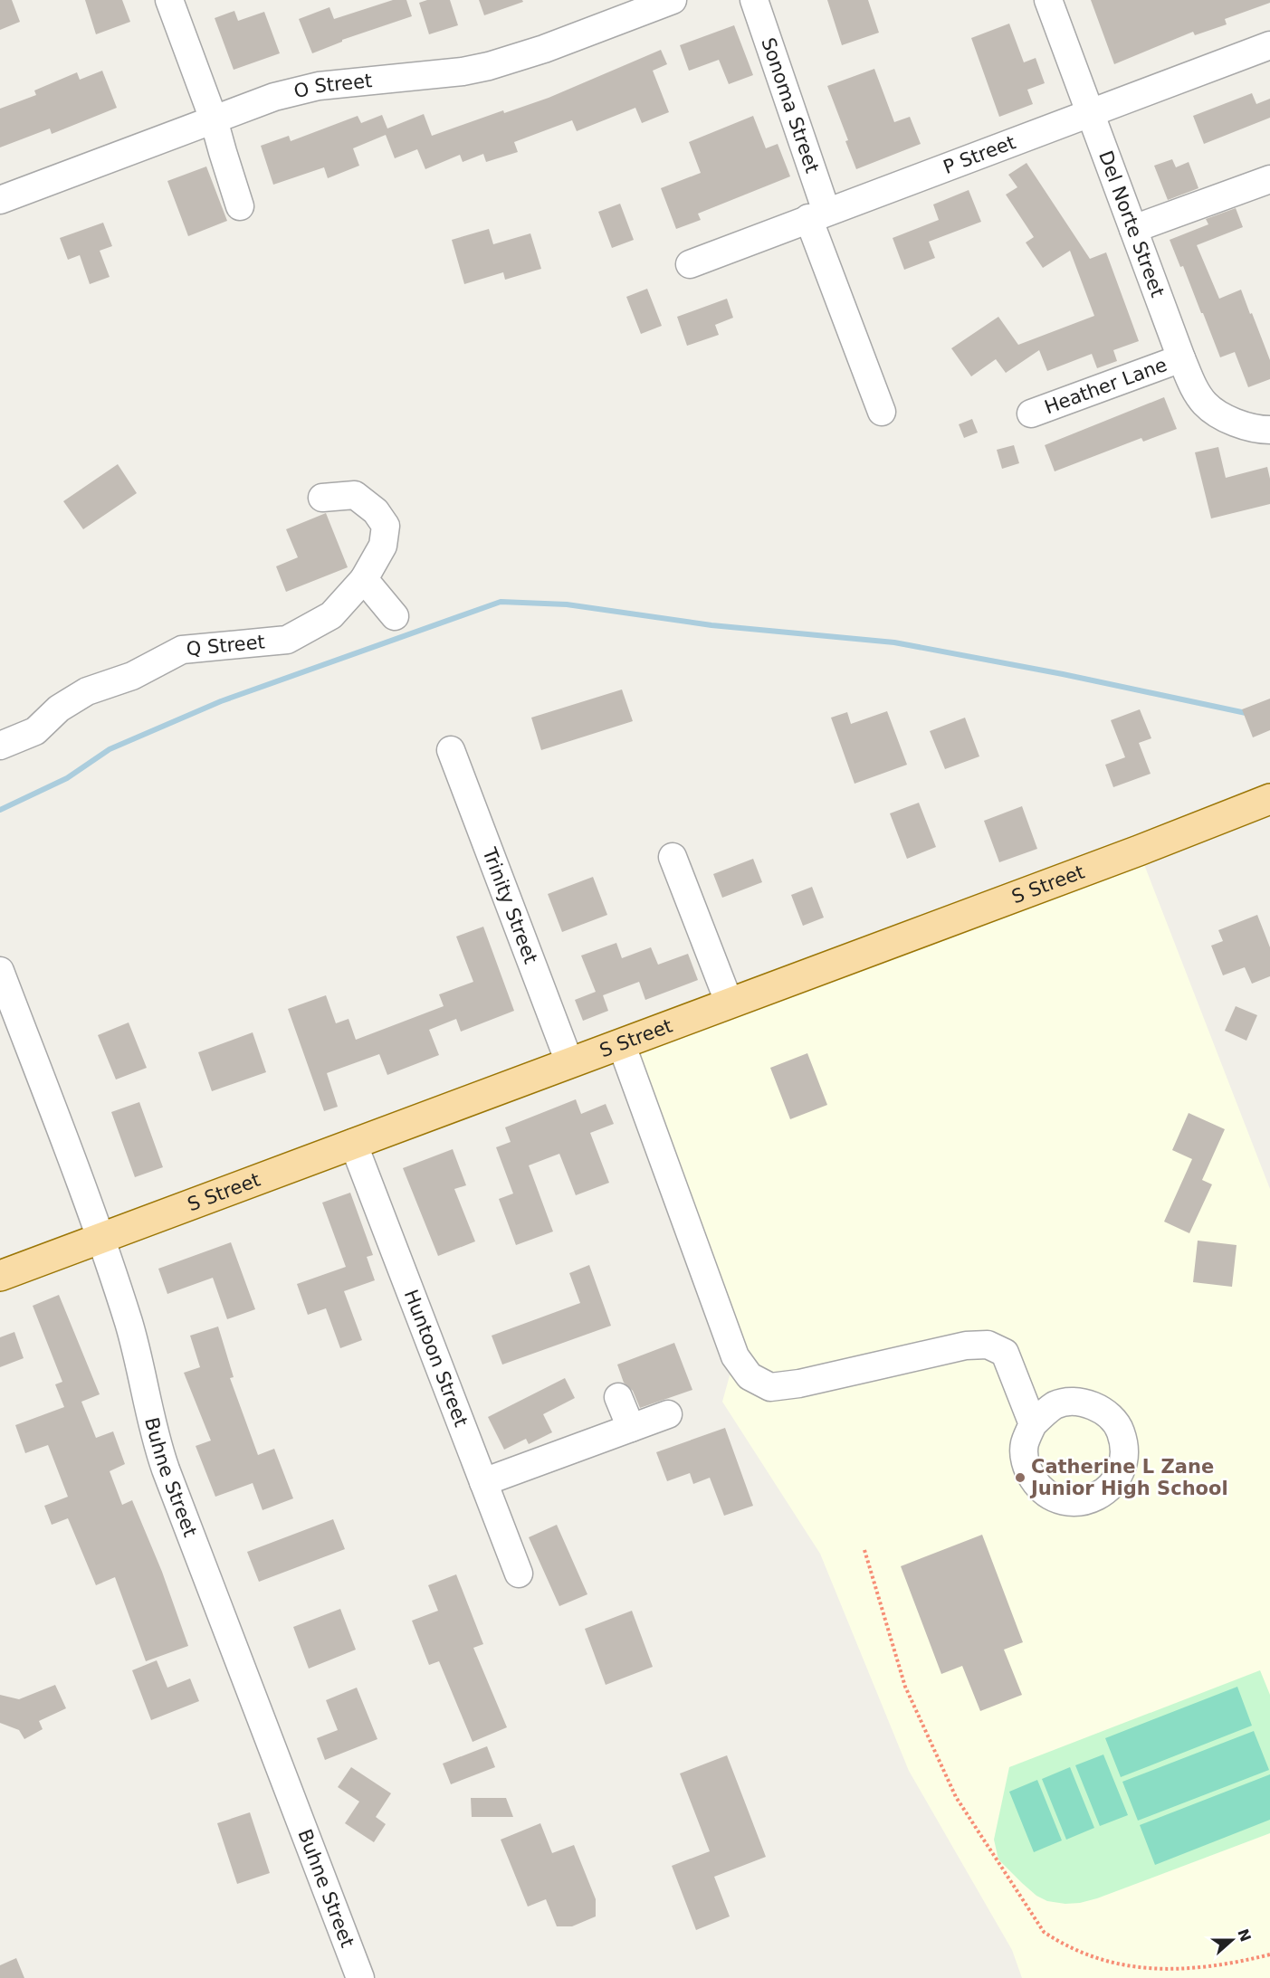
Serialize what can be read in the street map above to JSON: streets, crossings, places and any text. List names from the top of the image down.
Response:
{
  "streets": {
    "main road": ["S Street"],
    "street": [
      "O Street",
      "Sonoma Street",
      "P Street",
      "Del Norte Street",
      "Heather Lane",
      "Q Street",
      "Trinity Street",
      "Huntoon Street",
      "Buhne Street"
    ]
  },
  "crossings": [
    ["Sonoma Street", "P Street"],
    ["P Street", "Del Norte Street"],
    ["Del Norte Street", "Heather Lane"],
    ["S Street", "Trinity Street"],
    ["S Street", "Huntoon Street"],
    ["S Street", "Buhne Street"]
  ],
  "places": ["Catherine L Zane Junior High School"],
  "north": "right"
}
